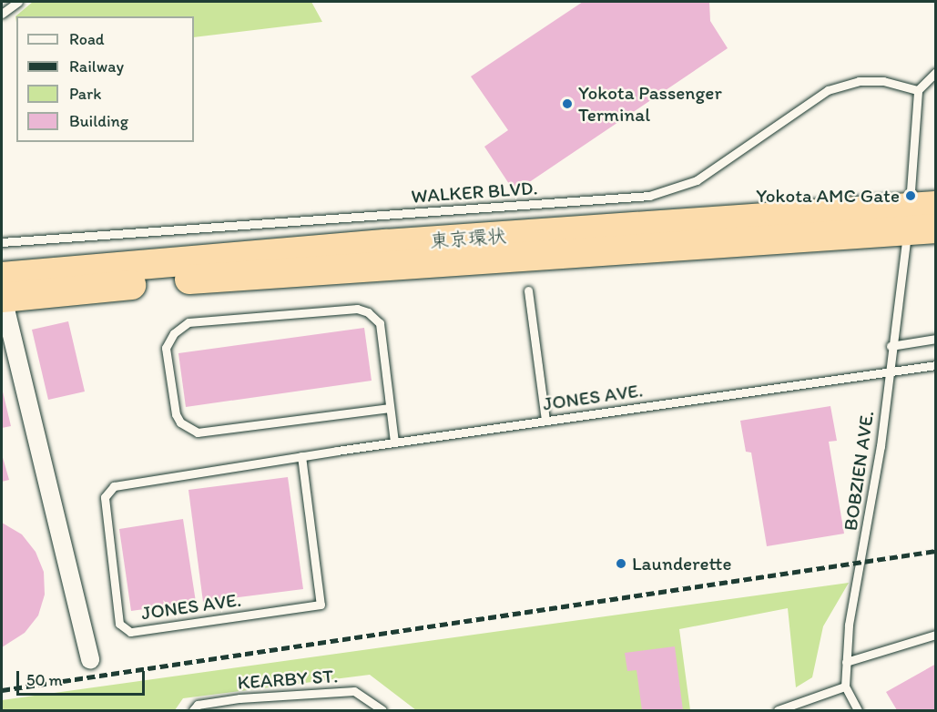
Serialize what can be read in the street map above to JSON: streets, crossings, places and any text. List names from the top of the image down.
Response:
{
  "streets": {
    "highway": ["東京環状"],
    "lane": [
      "WALKER BLVD.",
      "JONES AVE.",
      "BOBZIEN AVE.",
      "KEARBY ST."
    ]
  },
  "crossings": [
    ["WALKER BLVD.", "BOBZIEN AVE."],
    ["東京環状", "BOBZIEN AVE."],
    ["JONES AVE.", "BOBZIEN AVE."]
  ],
  "places": ["Yokota Passenger Terminal", "Yokota AMC Gate", "Launderette"],
  "legend": [
    "Road",
    "Railway",
    "Park",
    "Building"
  ],
  "scale_bar": "50 m"
}
